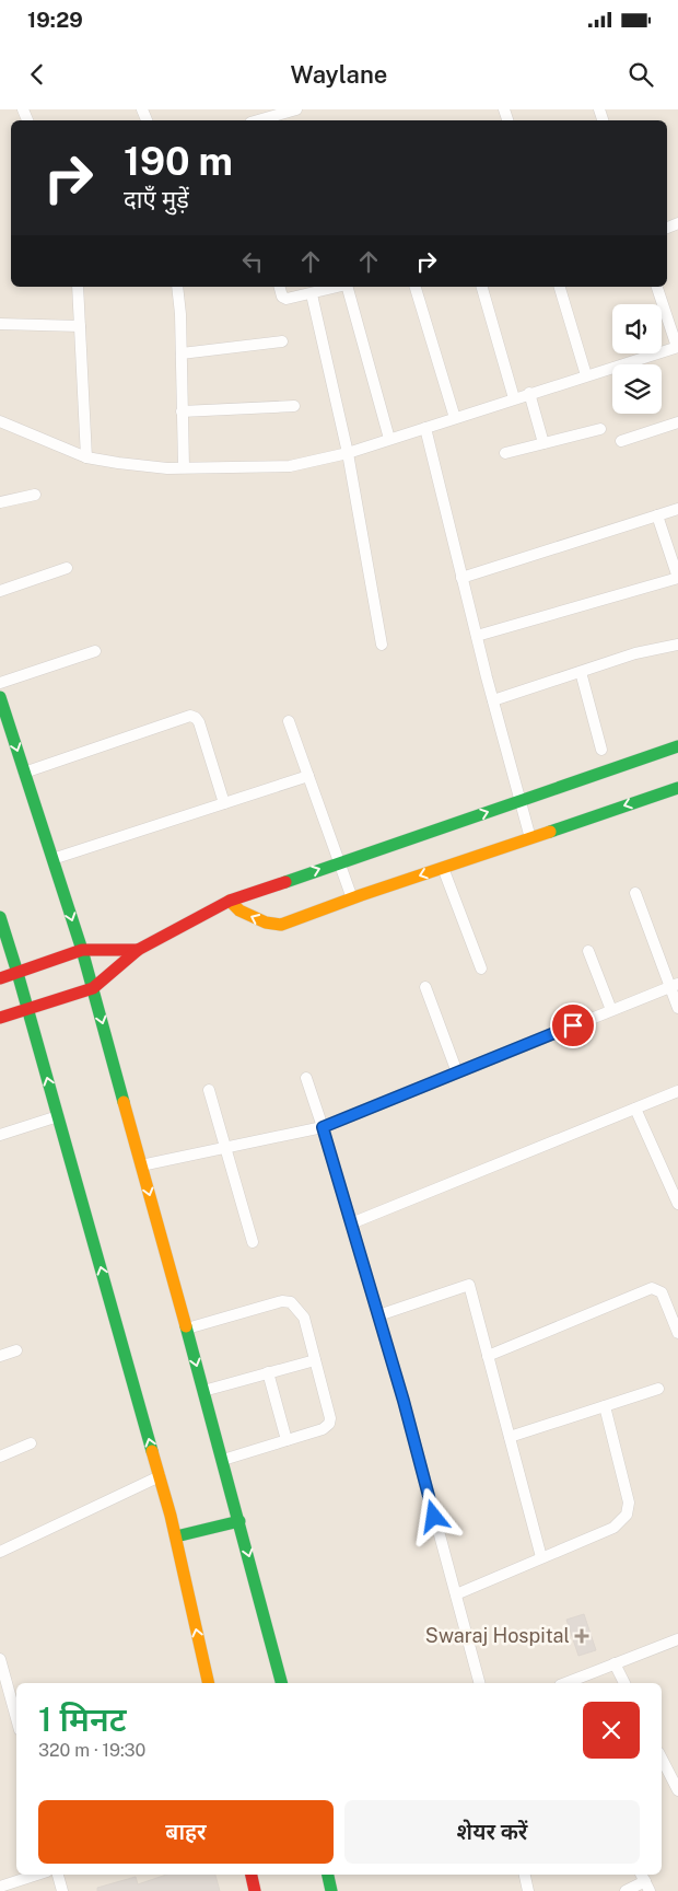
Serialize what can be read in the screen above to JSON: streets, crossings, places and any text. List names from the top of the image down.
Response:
{
  "places": {
    "health": ["Swaraj Hospital"]
  },
  "page": {
    "status": "19:29",
    "header": "Waylane",
    "turn": ["190 m", "दाएँ मुड़ें"],
    "heading": ["1 मिनट", "320 m · 19:30"],
    "buttons": ["बाहर", "शेयर करें"]
  }
}
